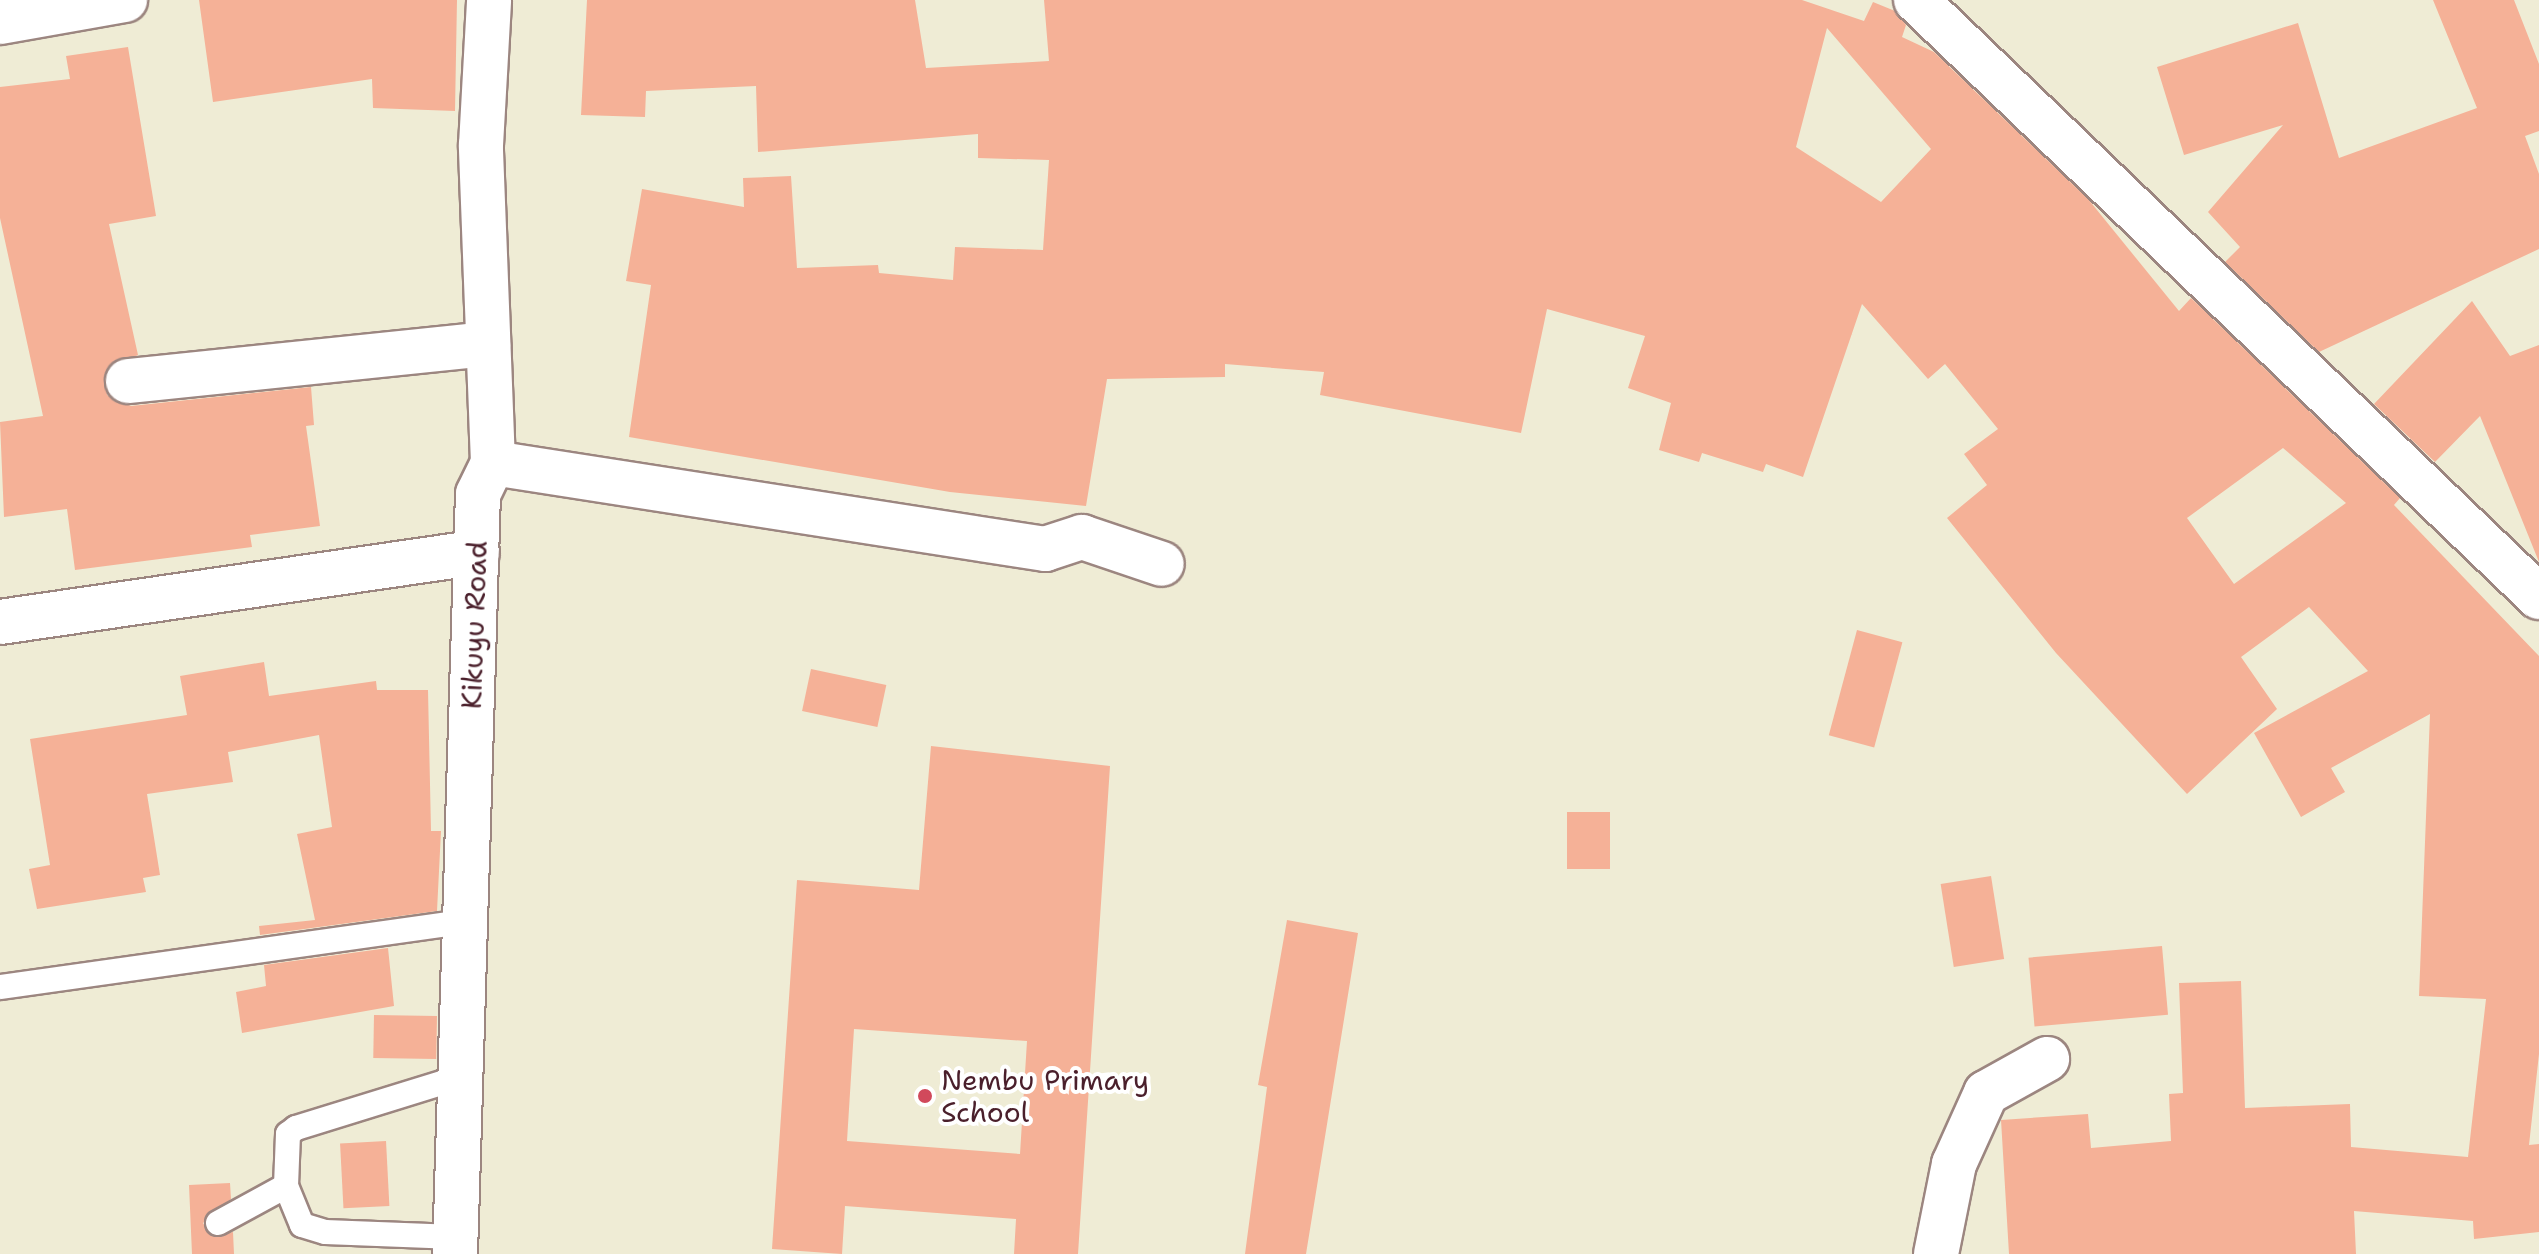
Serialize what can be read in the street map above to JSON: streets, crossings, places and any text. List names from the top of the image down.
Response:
{
  "streets": {
    "street": ["Kikuyu Road"]
  },
  "places": ["Nembu Primary School"]
}
